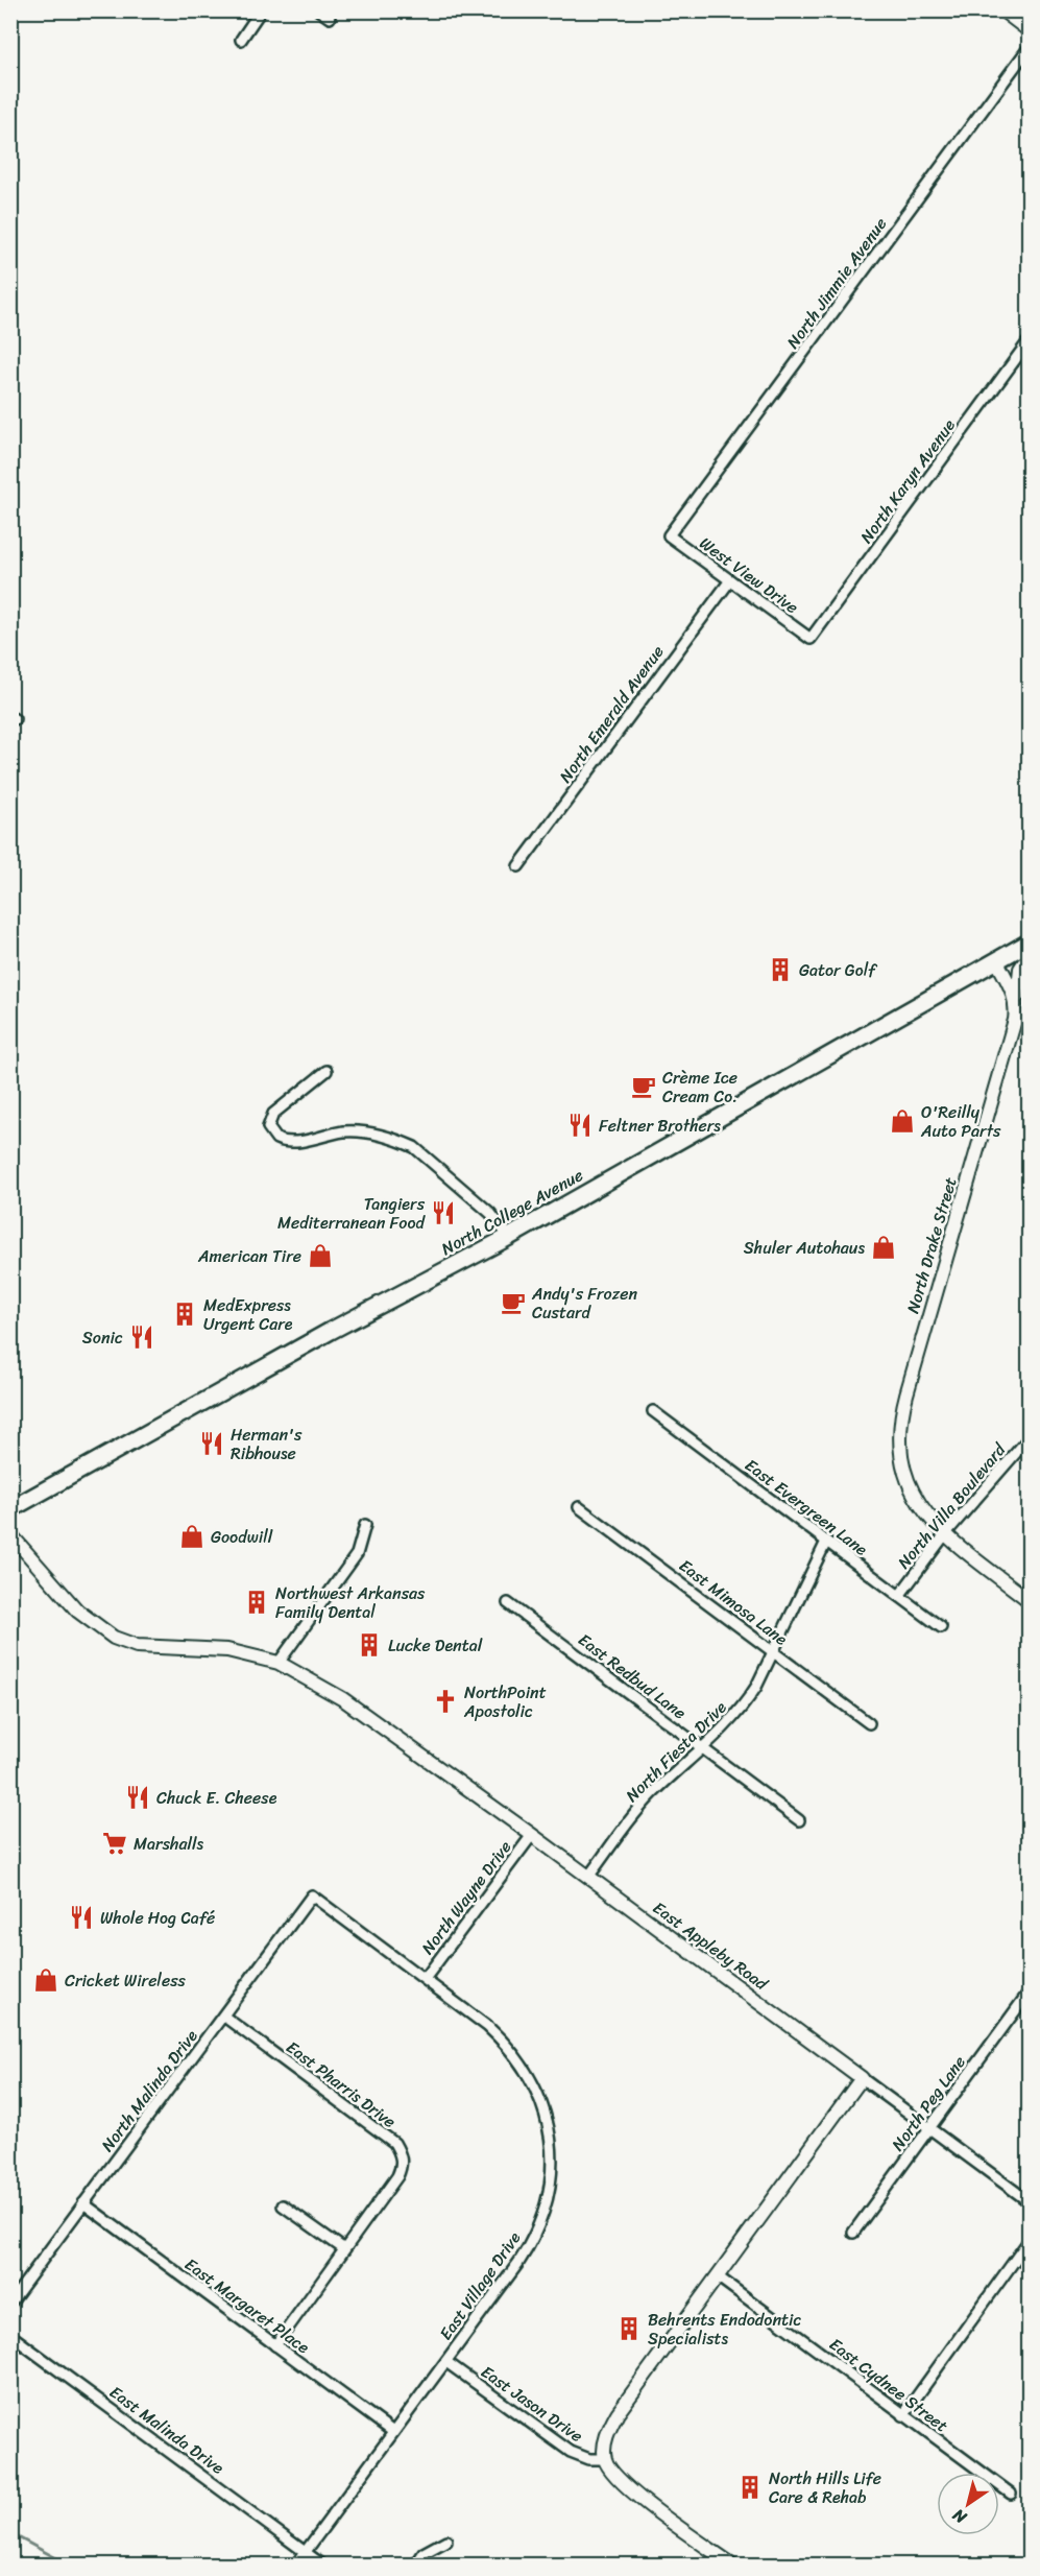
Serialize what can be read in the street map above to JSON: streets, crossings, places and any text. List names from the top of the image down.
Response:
{
  "streets": {
    "main road": ["North College Avenue"],
    "street": [
      "North Jimmie Avenue",
      "North Karyn Avenue",
      "West View Drive",
      "North Emerald Avenue",
      "North Drake Street",
      "North Villa Boulevard",
      "East Evergreen Lane",
      "East Mimosa Lane",
      "East Redbud Lane",
      "North Fiesta Drive",
      "North Wayne Drive",
      "East Appleby Road",
      "East Pharris Drive",
      "North Malinda Drive",
      "North Peg Lane",
      "East Village Drive",
      "East Margaret Place",
      "East Cydnee Street",
      "East Jason Drive",
      "East Malinda Drive"
    ]
  },
  "crossings": [
    ["North Jimmie Avenue", "West View Drive"],
    ["North Karyn Avenue", "West View Drive"],
    ["West View Drive", "North Emerald Avenue"],
    ["North Drake Street", "North Villa Boulevard"],
    ["North Villa Boulevard", "East Evergreen Lane"],
    ["East Evergreen Lane", "North Fiesta Drive"],
    ["East Mimosa Lane", "North Fiesta Drive"],
    ["East Redbud Lane", "North Fiesta Drive"],
    ["North Fiesta Drive", "East Appleby Road"],
    ["North Wayne Drive", "East Appleby Road"],
    ["North Wayne Drive", "East Village Drive"],
    ["East Pharris Drive", "North Malinda Drive"],
    ["East Pharris Drive", "East Margaret Place"],
    ["North Malinda Drive", "East Village Drive"],
    ["North Malinda Drive", "East Margaret Place"],
    ["East Village Drive", "East Margaret Place"],
    ["East Village Drive", "East Jason Drive"],
    ["East Village Drive", "East Malinda Drive"]
  ],
  "places": {
    "building": [
      "Gator Golf",
      "MedExpress Urgent Care",
      "Northwest Arkansas Family Dental",
      "Lucke Dental",
      "Behrents Endodontic Specialists",
      "North Hills Life Care & Rehab"
    ],
    "cafe": ["Crème Ice Cream Co.", "Andy's Frozen Custard"],
    "shop": [
      "O'Reilly Auto Parts",
      "Shuler Autohaus",
      "American Tire",
      "Goodwill",
      "Cricket Wireless"
    ],
    "restaurant": [
      "Feltner Brothers",
      "Tangiers Mediterranean Food",
      "Sonic",
      "Herman's Ribhouse",
      "Chuck E. Cheese",
      "Whole Hog Café"
    ],
    "church": ["NorthPoint Apostolic"],
    "supermarket": ["Marshalls"]
  },
  "north": "bottom left"
}
